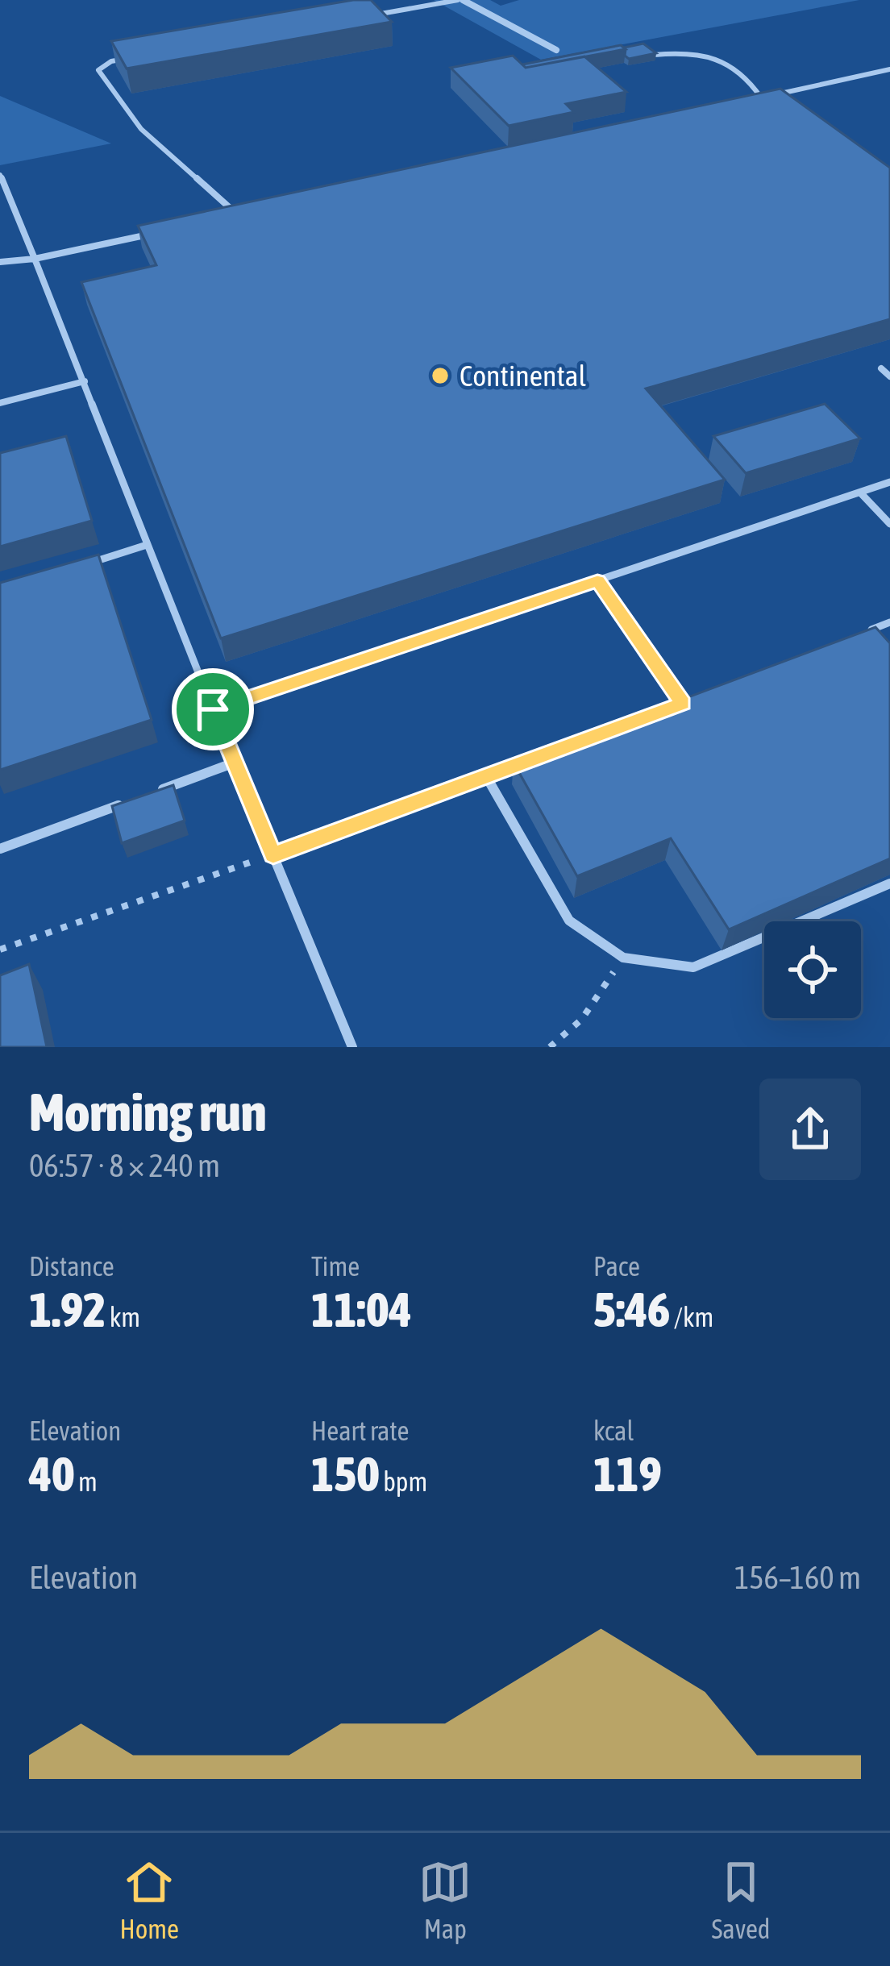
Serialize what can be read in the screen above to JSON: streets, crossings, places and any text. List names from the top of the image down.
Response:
{
  "places": ["Continental"],
  "page": {
    "heading": ["Morning run", "06:57 · 8 × 240 m"],
    "stats": [
      ["Distance", "1.92 km"],
      ["Time", "11:04"],
      ["Pace", "5:46 /km"],
      ["Elevation", "40 m"],
      ["Heart rate", "150 bpm"],
      ["kcal", "119"]
    ],
    "chart": ["Elevation", "156–160 m"],
    "tabs": ["Home", "Map", "Saved"]
  }
}
